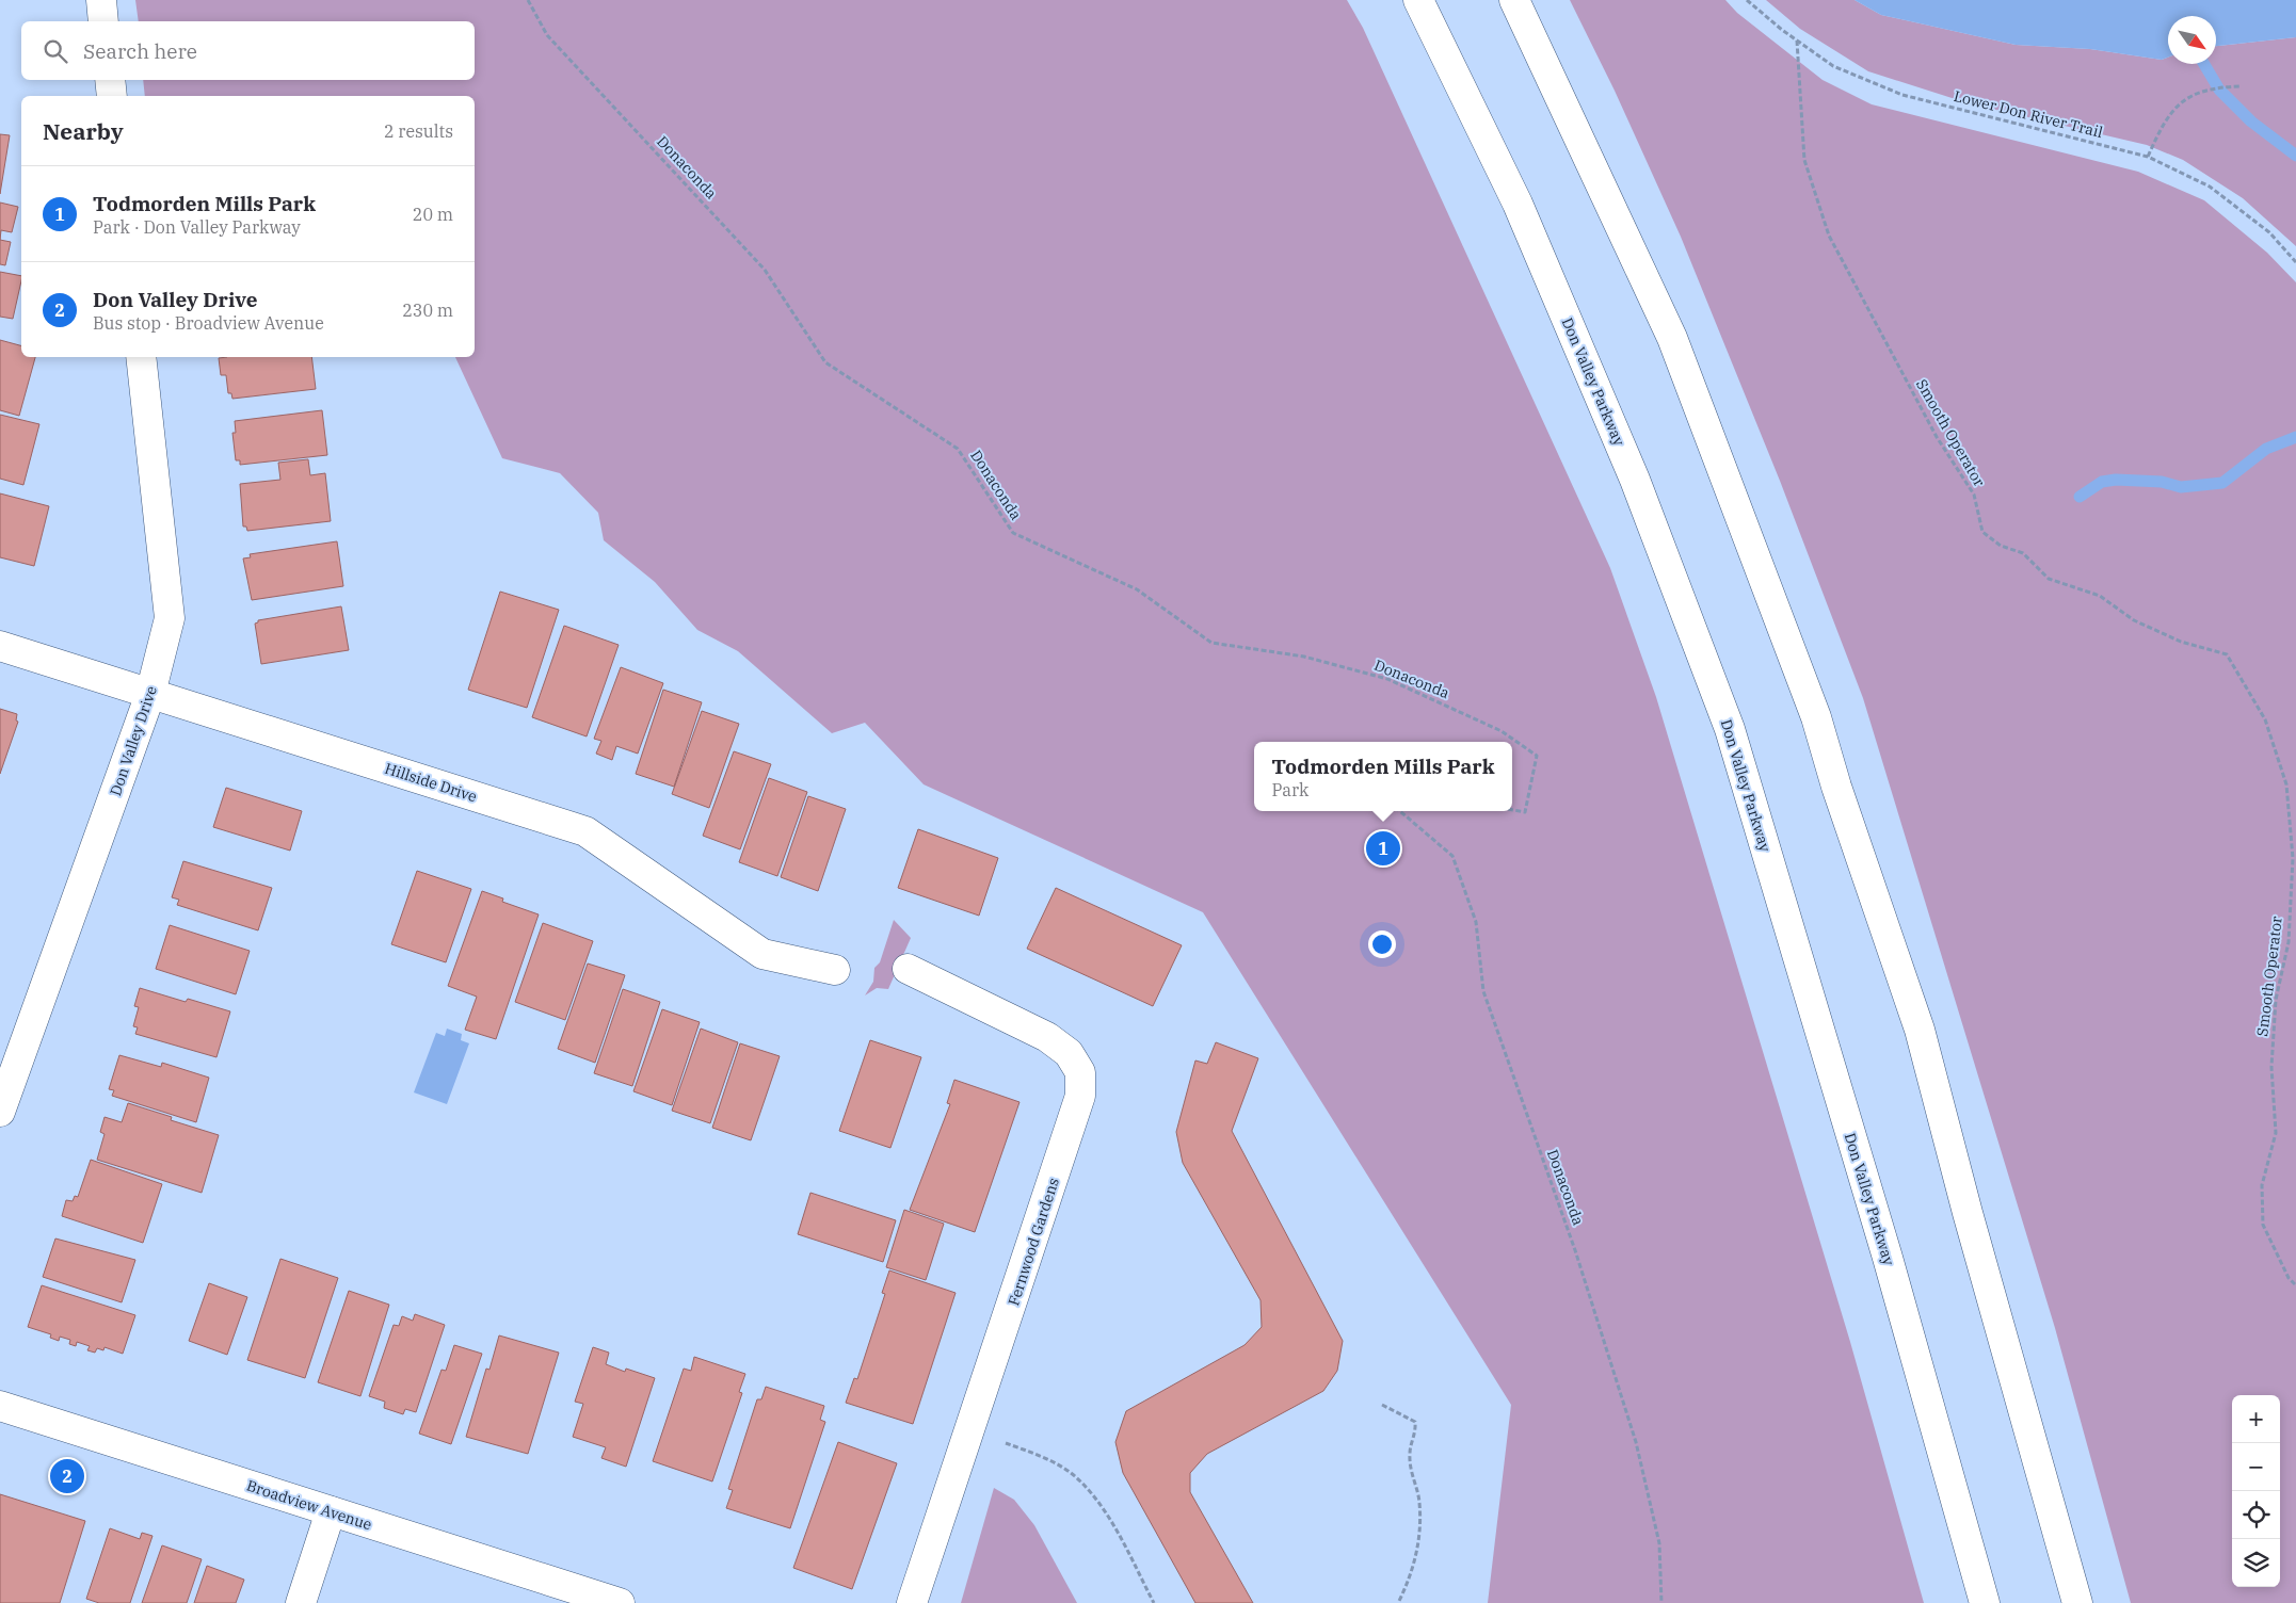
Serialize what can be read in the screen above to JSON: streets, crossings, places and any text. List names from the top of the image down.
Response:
{
  "streets": {
    "main road": [
      "Don Valley Parkway",
      "Don Valley Drive",
      "Hillside Drive",
      "Fernwood Gardens",
      "Broadview Avenue"
    ],
    "path": ["Lower Don River Trail", "Donaconda", "Smooth Operator"]
  },
  "crossings": [
    ["Lower Don River Trail", "Smooth Operator"],
    ["Don Valley Drive", "Hillside Drive"]
  ],
  "north": "bottom right",
  "page": {
    "search": "Search here",
    "heading": ["Nearby", "2 results"],
    "list": [
      {
        "mark": "1",
        "name": "Todmorden Mills Park",
        "note": "Park · Don Valley Parkway",
        "value": "20 m"
      },
      {
        "mark": "2",
        "name": "Don Valley Drive",
        "note": "Bus stop · Broadview Avenue",
        "value": "230 m"
      }
    ],
    "popup": ["Todmorden Mills Park", "Park"],
    "pins": ["1", "2"],
    "map_buttons": ["+", "−"]
  }
}
